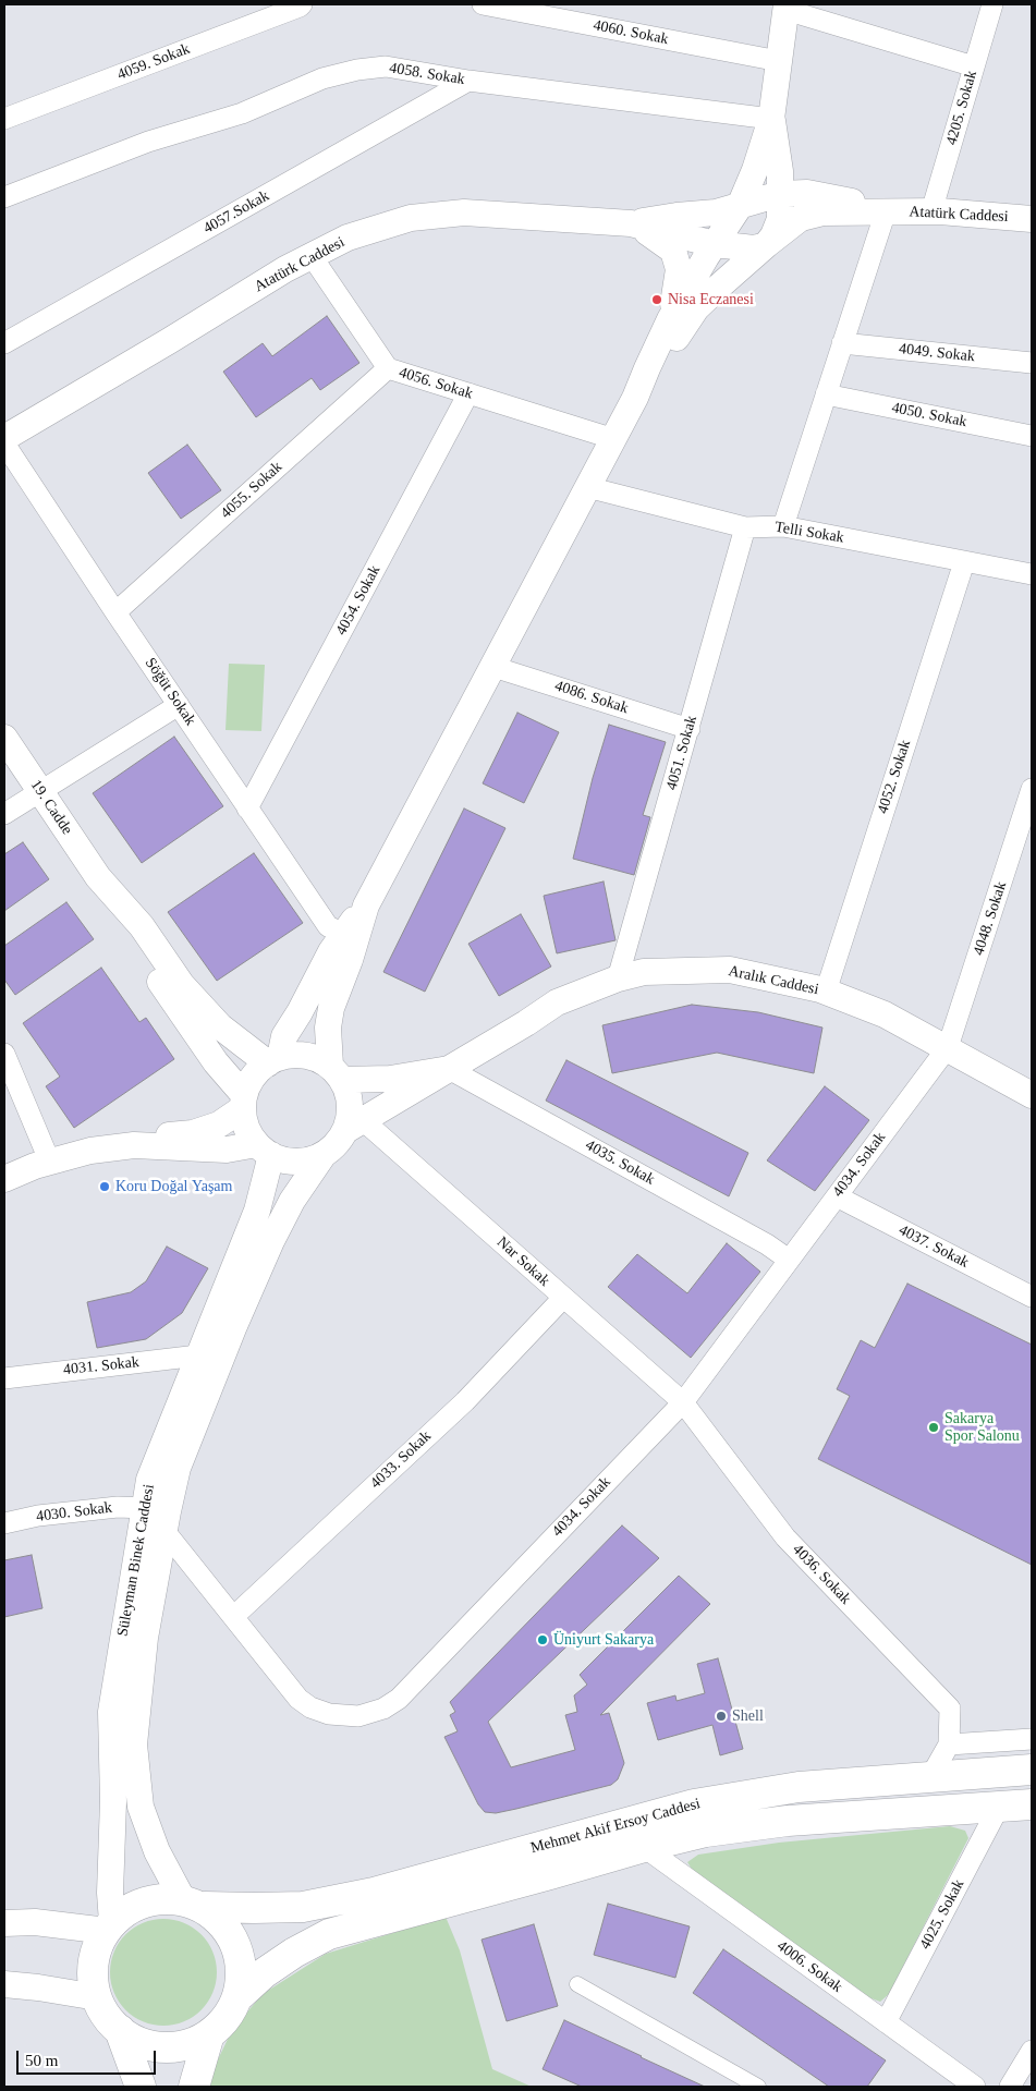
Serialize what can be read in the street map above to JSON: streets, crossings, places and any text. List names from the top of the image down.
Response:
{
  "streets": {
    "main road": ["Mehmet Akif Ersoy Caddesi"],
    "street": [
      "4060. Sokak",
      "4059. Sokak",
      "4058. Sokak",
      "4205. Sokak",
      "4057.Sokak",
      "Atatürk Caddesi",
      "4049. Sokak",
      "4056. Sokak",
      "4050. Sokak",
      "4055. Sokak",
      "Telli Sokak",
      "4054. Sokak",
      "Söğüt Sokak",
      "4086. Sokak",
      "4051. Sokak",
      "4052. Sokak",
      "19. Cadde",
      "4048. Sokak",
      "Aralık Caddesi",
      "4035. Sokak",
      "4034. Sokak",
      "4037. Sokak",
      "Nar Sokak",
      "4031. Sokak",
      "4033. Sokak",
      "4030. Sokak",
      "Süleyman Binek Caddesi",
      "4036. Sokak",
      "4025. Sokak",
      "4006. Sokak"
    ]
  },
  "crossings": [
    ["4058. Sokak", "4057.Sokak"],
    ["4205. Sokak", "Atatürk Caddesi"],
    ["Atatürk Caddesi", "4056. Sokak"],
    ["4056. Sokak", "4055. Sokak"],
    ["4056. Sokak", "4054. Sokak"],
    ["4055. Sokak", "Söğüt Sokak"],
    ["Telli Sokak", "4051. Sokak"],
    ["Telli Sokak", "4052. Sokak"],
    ["4054. Sokak", "Söğüt Sokak"],
    ["4086. Sokak", "4051. Sokak"],
    ["4051. Sokak", "Aralık Caddesi"],
    ["4052. Sokak", "Aralık Caddesi"],
    ["4048. Sokak", "Aralık Caddesi"],
    ["4048. Sokak", "4034. Sokak"],
    ["Aralık Caddesi", "4035. Sokak"],
    ["Aralık Caddesi", "4034. Sokak"],
    ["Aralık Caddesi", "Nar Sokak"],
    ["Aralık Caddesi", "Süleyman Binek Caddesi"],
    ["4035. Sokak", "4034. Sokak"],
    ["4034. Sokak", "4037. Sokak"],
    ["4034. Sokak", "Nar Sokak"],
    ["4034. Sokak", "4033. Sokak"],
    ["4034. Sokak", "Süleyman Binek Caddesi"],
    ["4034. Sokak", "4036. Sokak"],
    ["Nar Sokak", "4033. Sokak"],
    ["Nar Sokak", "Süleyman Binek Caddesi"],
    ["Nar Sokak", "4036. Sokak"],
    ["4031. Sokak", "Süleyman Binek Caddesi"],
    ["4030. Sokak", "Süleyman Binek Caddesi"],
    ["Süleyman Binek Caddesi", "Mehmet Akif Ersoy Caddesi"],
    ["Mehmet Akif Ersoy Caddesi", "4025. Sokak"],
    ["Mehmet Akif Ersoy Caddesi", "4006. Sokak"],
    ["4025. Sokak", "4006. Sokak"]
  ],
  "places": [
    "Nisa Eczanesi",
    "Koru Doğal Yaşam",
    "Sakarya Spor Salonu",
    "Üniyurt Sakarya",
    "Shell"
  ],
  "scale_bar": "50 m"
}
